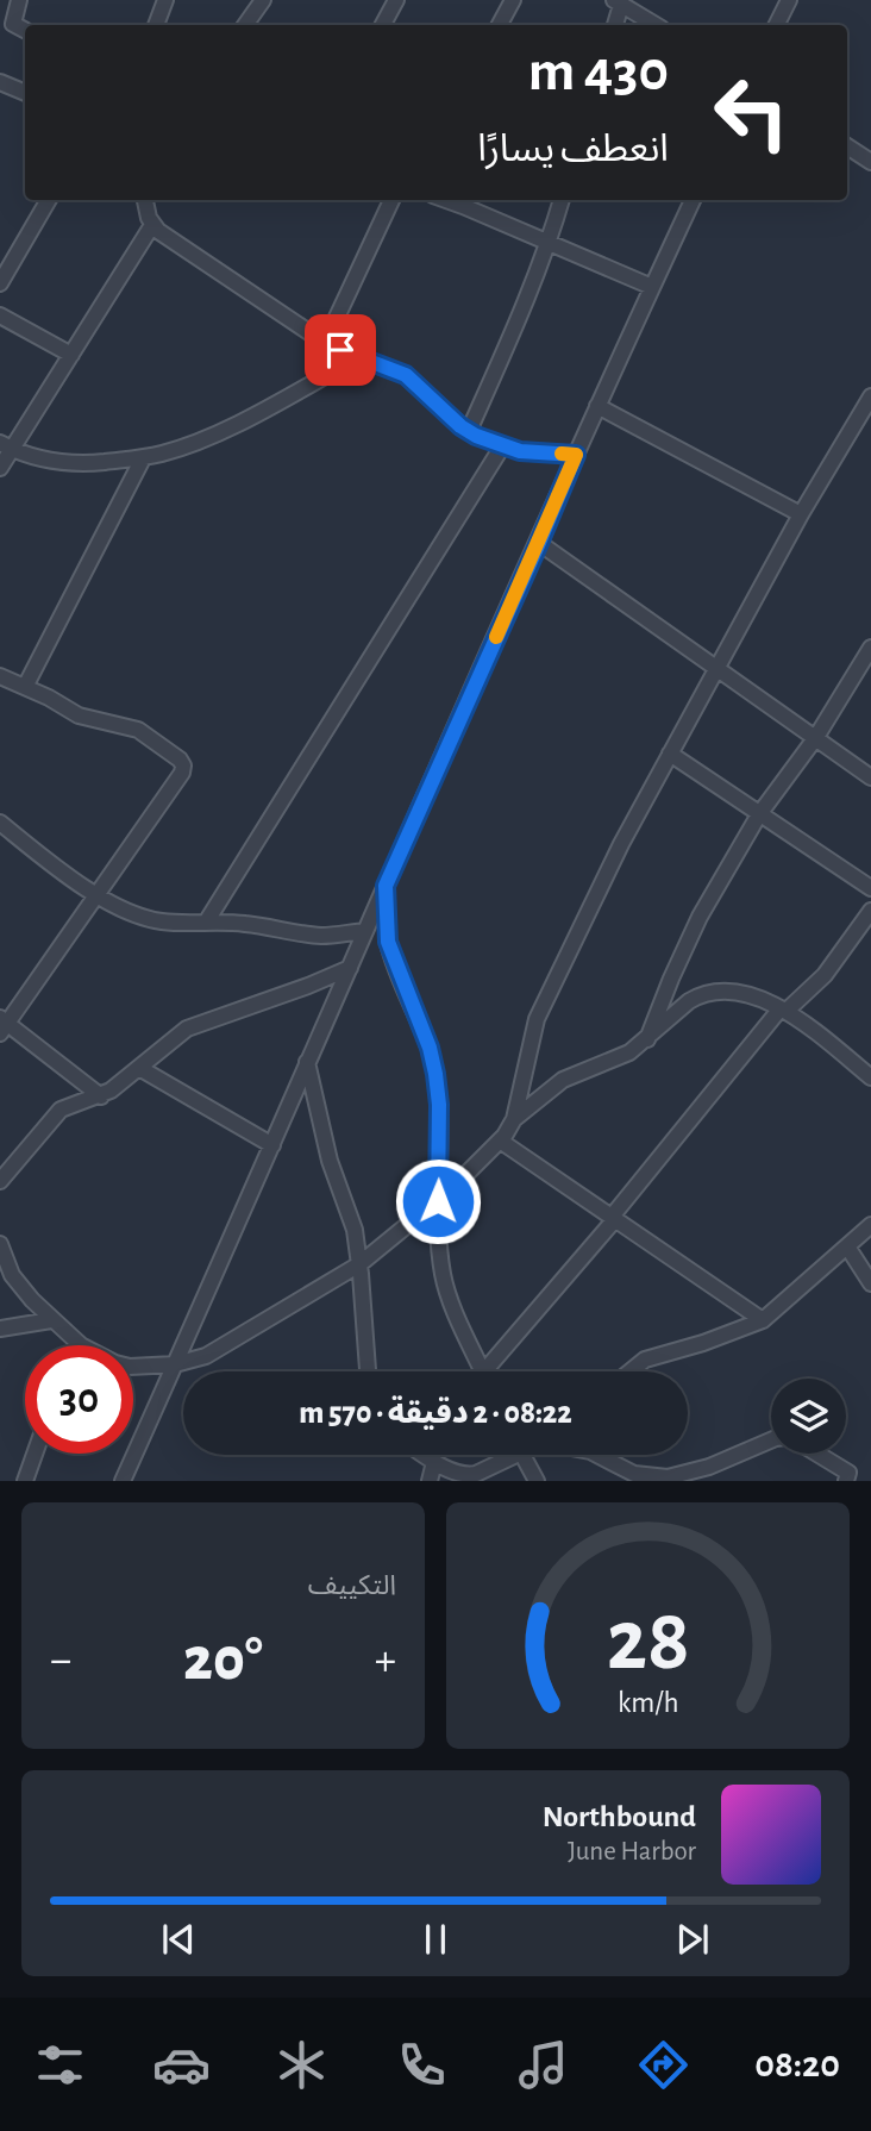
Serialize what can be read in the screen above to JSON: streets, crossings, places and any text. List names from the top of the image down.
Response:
{
  "page": {
    "turn": ["430 m", "انعطف يسارًا"],
    "limit": "30",
    "trip": "08:22 · 2 دقيقة · 570 m",
    "tile": "التكييف",
    "heat": ["−", "20°", "+"],
    "song": ["Northbound", "June Harbor"],
    "tabs": "08:20",
    "gauge": ["28", "km/h"]
  }
}
